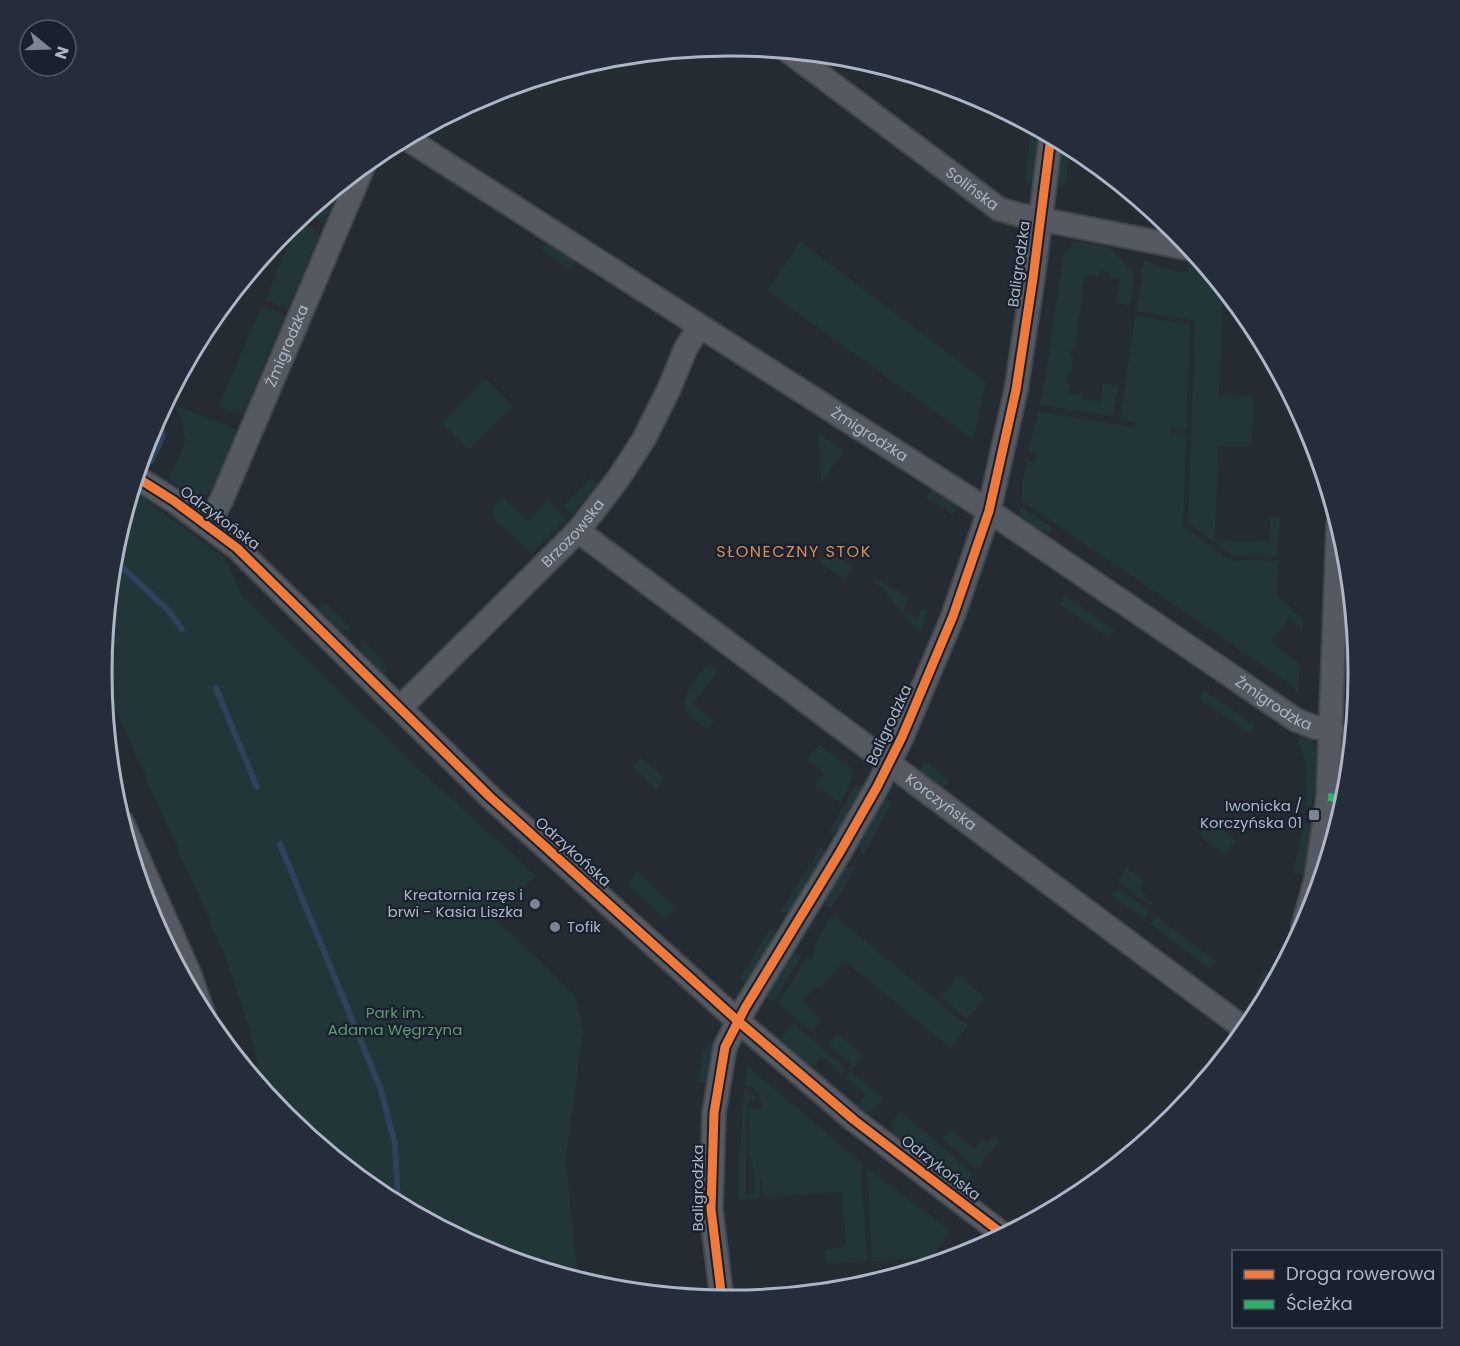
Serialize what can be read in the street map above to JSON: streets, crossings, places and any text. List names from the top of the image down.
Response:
{
  "streets": {
    "street": [
      "Solińska",
      "Baligrodzka",
      "Żmigrodzka",
      "Odrzykońska",
      "Brzozowska",
      "Korczyńska"
    ]
  },
  "crossings": [
    ["Solińska", "Baligrodzka"],
    ["Baligrodzka", "Żmigrodzka"],
    ["Baligrodzka", "Odrzykońska"],
    ["Baligrodzka", "Korczyńska"],
    ["Żmigrodzka", "Odrzykońska"],
    ["Żmigrodzka", "Brzozowska"],
    ["Odrzykońska", "Brzozowska"],
    ["Brzozowska", "Korczyńska"]
  ],
  "districts": ["SŁONECZNY STOK"],
  "parks": ["Park im. Adama Węgrzyna"],
  "places": {
    "transit": ["Iwonicka / Korczyńska 01"],
    "other": ["Kreatornia rzęs i brwi - Kasia Liszka", "Tofik"]
  },
  "legend": ["Droga rowerowa", "Ścieżka"],
  "north": "right"
}
